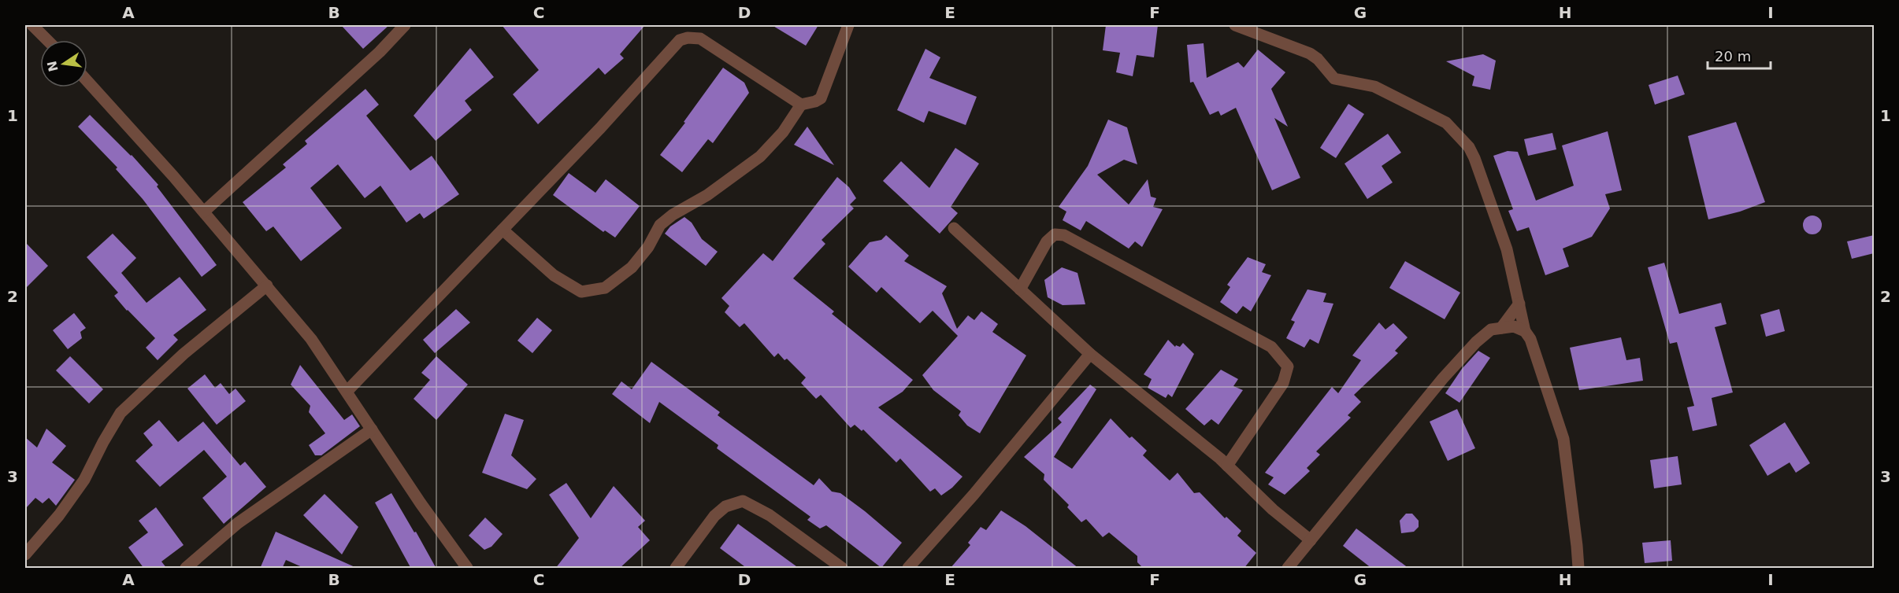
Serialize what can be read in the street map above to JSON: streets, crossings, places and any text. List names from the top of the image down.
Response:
{
  "scale_bar": "20 m",
  "north": "left",
  "grid": {
    "columns": [
      "A",
      "B",
      "C",
      "D",
      "E",
      "F",
      "G",
      "H",
      "I"
    ],
    "rows": ["1", "2", "3"]
  }
}
